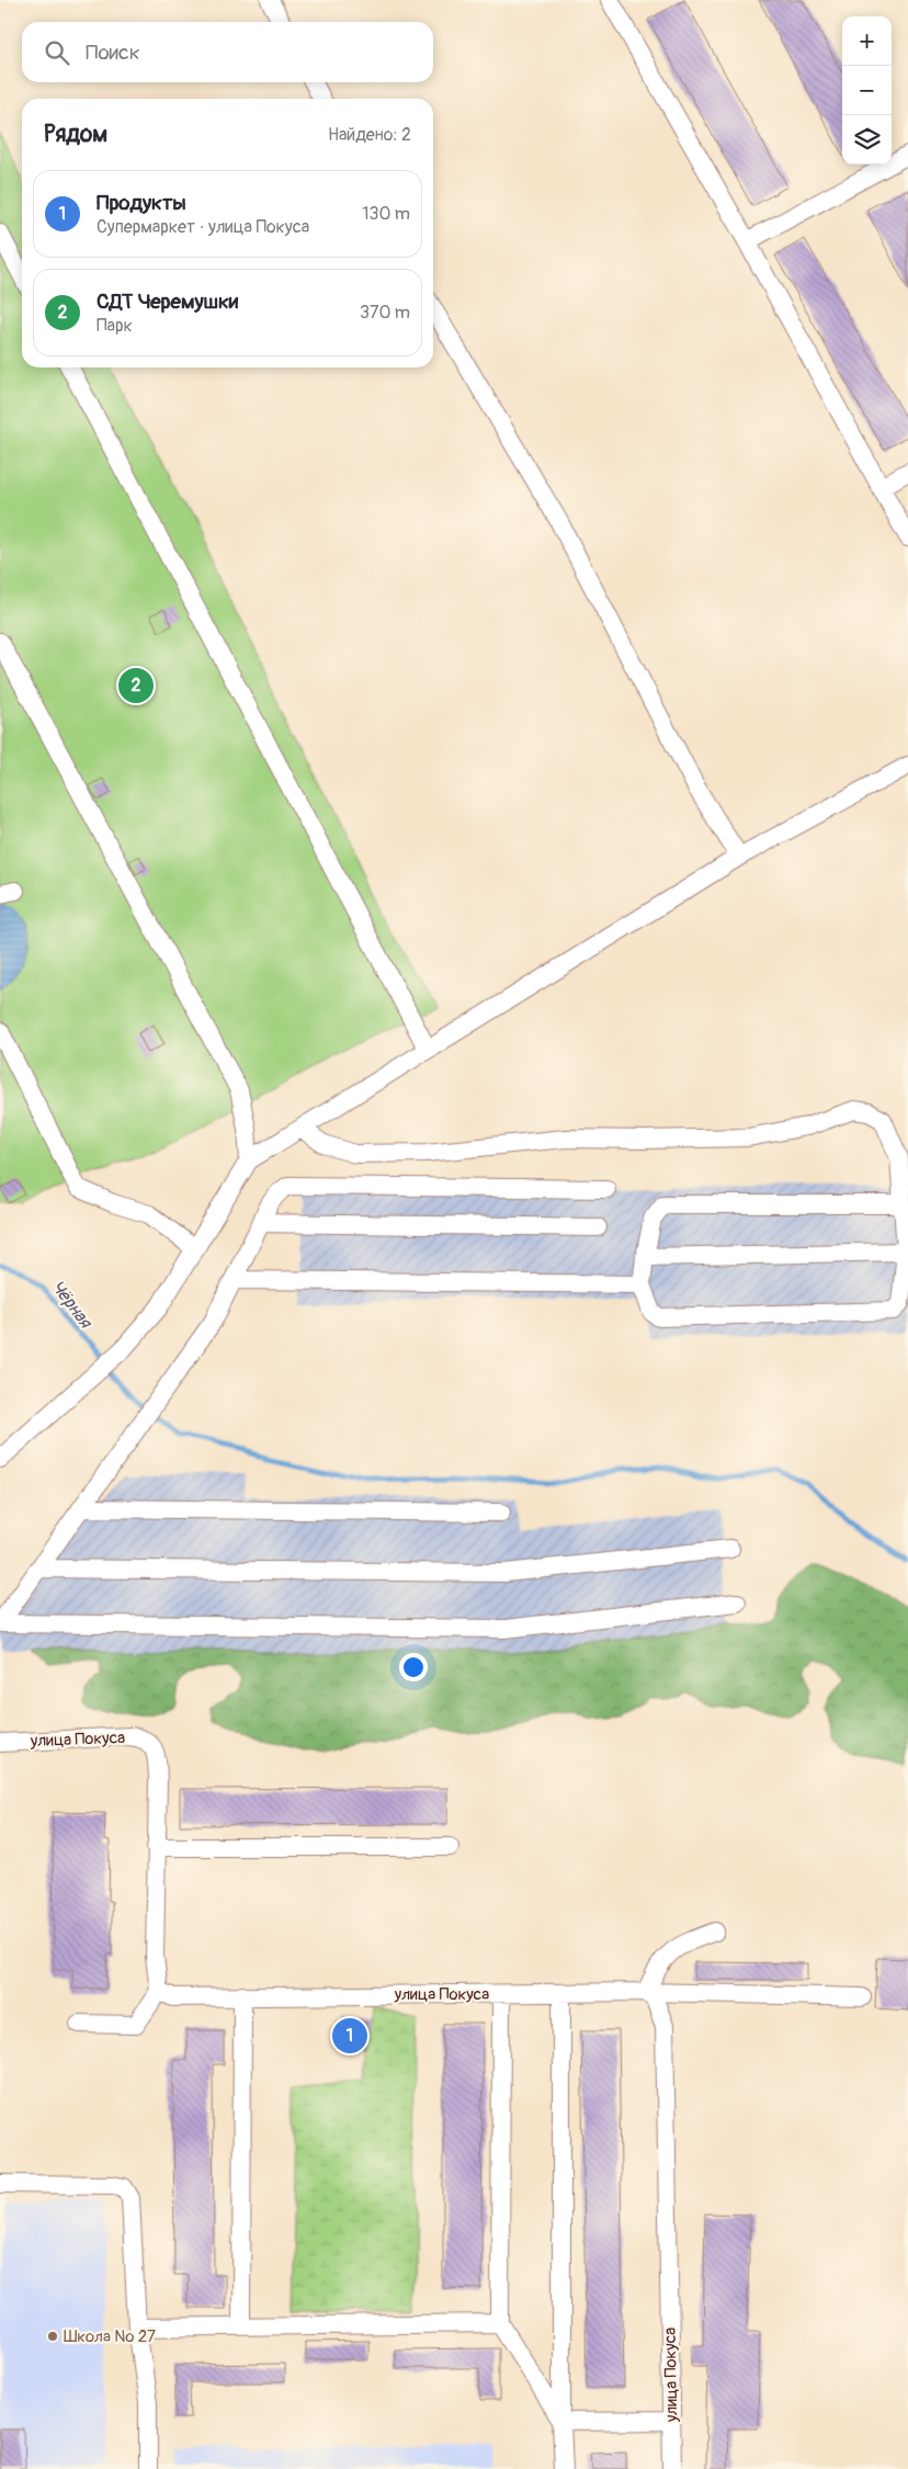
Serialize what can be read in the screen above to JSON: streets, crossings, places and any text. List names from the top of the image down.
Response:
{
  "streets": {
    "street": ["улица Покуса"]
  },
  "water": ["Чёрная"],
  "places": ["Школа № 27"],
  "page": {
    "map_buttons": ["+", "−"],
    "search": "Поиск",
    "heading": ["Рядом", "Найдено: 2"],
    "list": [
      {
        "mark": "1",
        "name": "Продукты",
        "note": "Супермаркет · улица Покуса",
        "value": "130 m"
      },
      {
        "mark": "2",
        "name": "СДТ Черемушки",
        "note": "Парк",
        "value": "370 m"
      }
    ],
    "pins": ["2", "1"]
  }
}
